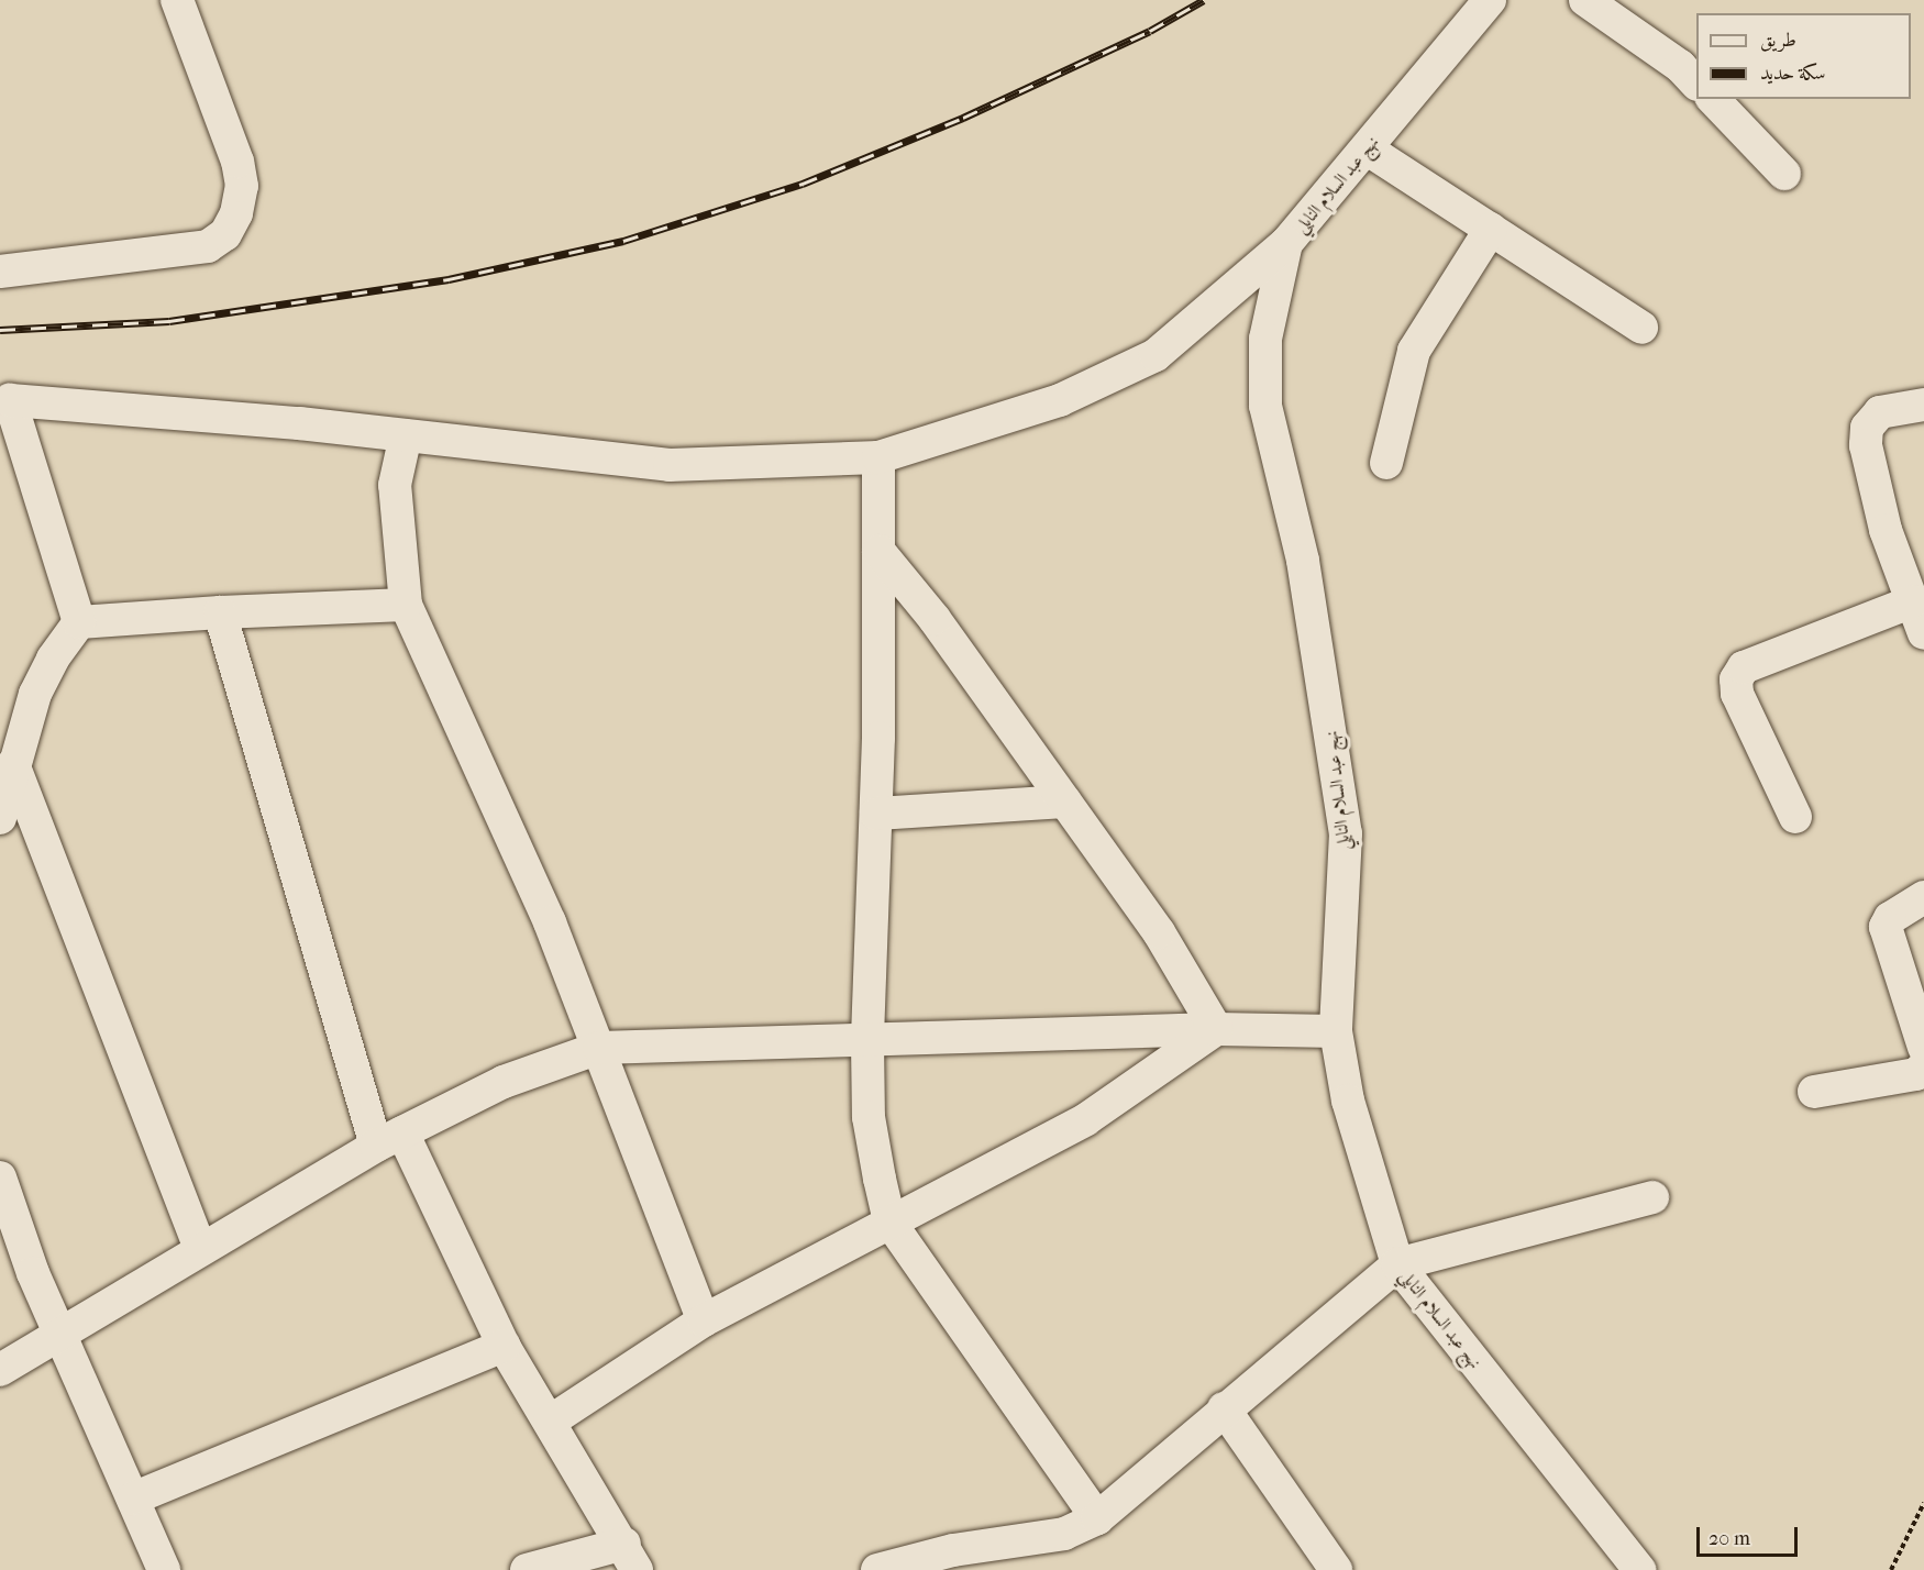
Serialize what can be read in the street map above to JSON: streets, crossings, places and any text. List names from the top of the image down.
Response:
{
  "streets": {
    "street": ["نهج عبد السلام النابلي"]
  },
  "legend": ["طريق", "سكة حديد"],
  "scale_bar": "20 m"
}
